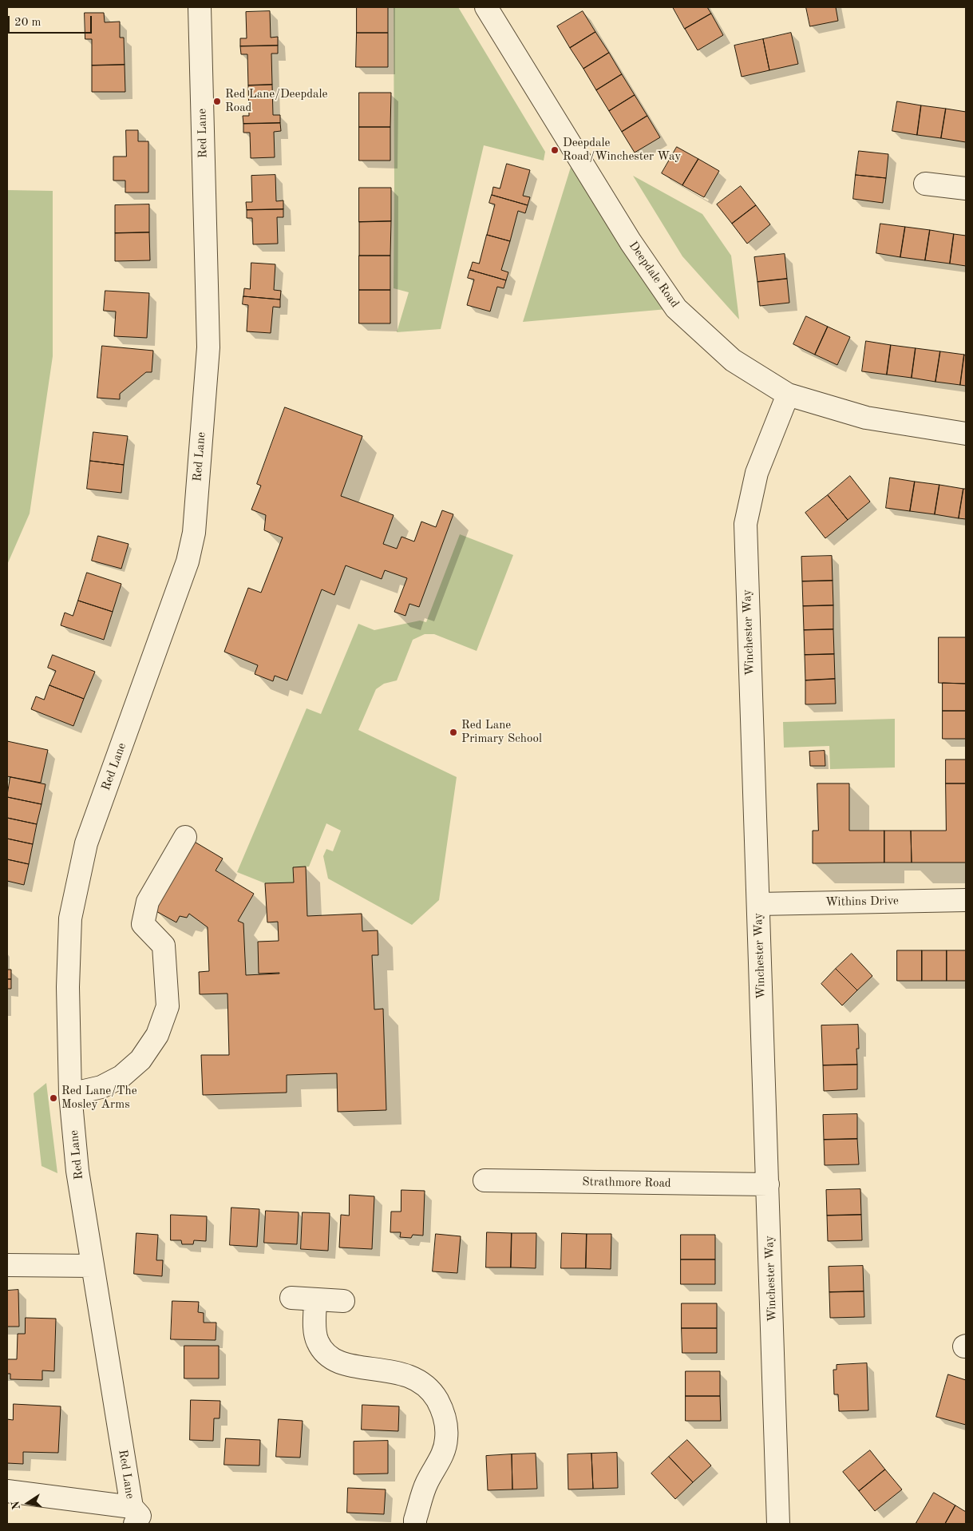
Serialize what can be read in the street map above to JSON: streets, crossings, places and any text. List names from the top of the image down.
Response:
{
  "streets": {
    "street": [
      "Red Lane",
      "Deepdale Road",
      "Winchester Way",
      "Withins Drive",
      "Strathmore Road"
    ]
  },
  "crossings": [
    ["Deepdale Road", "Winchester Way"],
    ["Winchester Way", "Withins Drive"],
    ["Winchester Way", "Strathmore Road"]
  ],
  "places": [
    "Red Lane/Deepdale Road",
    "Deepdale Road/Winchester Way",
    "Red Lane Primary School",
    "Red Lane/The Mosley Arms"
  ],
  "scale_bar": "20 m",
  "north": "left"
}
